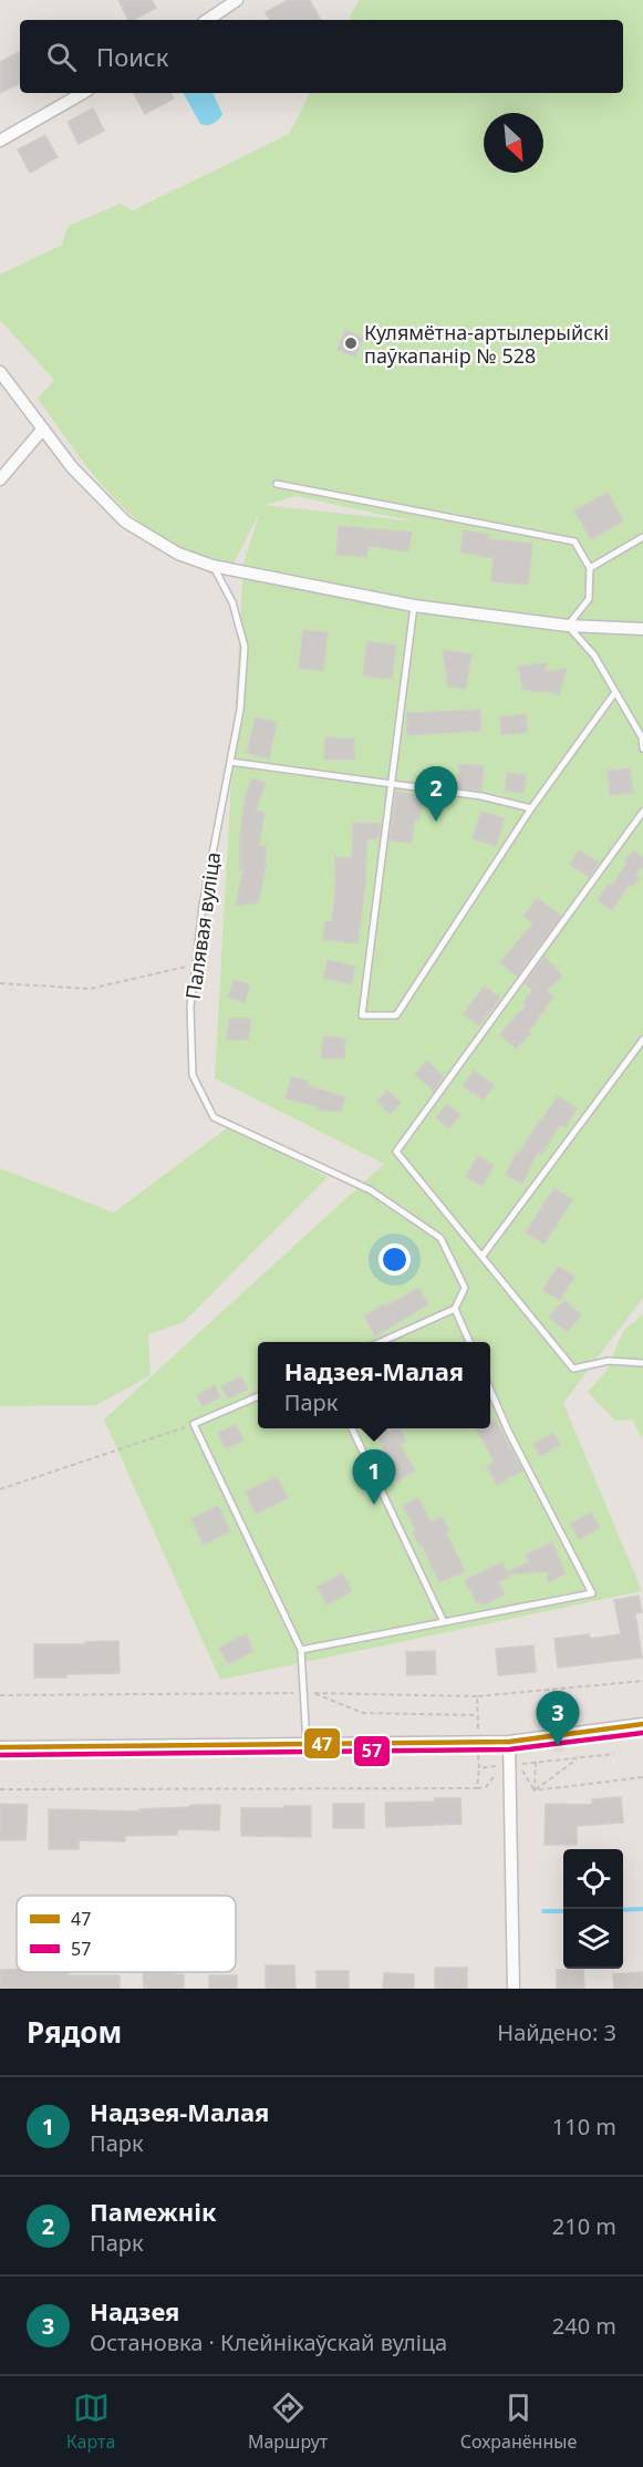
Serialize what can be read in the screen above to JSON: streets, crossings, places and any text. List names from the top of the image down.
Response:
{
  "streets": {
    "lane": ["Палявая вуліца"]
  },
  "places": ["Кулямётна-артылерыйскі паўкапанір № 528"],
  "lines": ["transit line 47", "transit line 57"],
  "legend": ["47", "57"],
  "north": "bottom right",
  "page": {
    "search": "Поиск",
    "pins": ["2", "1", "3"],
    "popup": ["Надзея-Малая", "Парк"],
    "heading": ["Рядом", "Найдено: 3"],
    "list": [
      {
        "mark": "1",
        "name": "Надзея-Малая",
        "note": "Парк",
        "value": "110 m"
      },
      {
        "mark": "2",
        "name": "Памежнік",
        "note": "Парк",
        "value": "210 m"
      },
      {
        "mark": "3",
        "name": "Надзея",
        "note": "Остановка · Клейнікаўскай вуліца",
        "value": "240 m"
      }
    ],
    "nav": ["Карта", "Маршрут", "Сохранённые"]
  }
}
